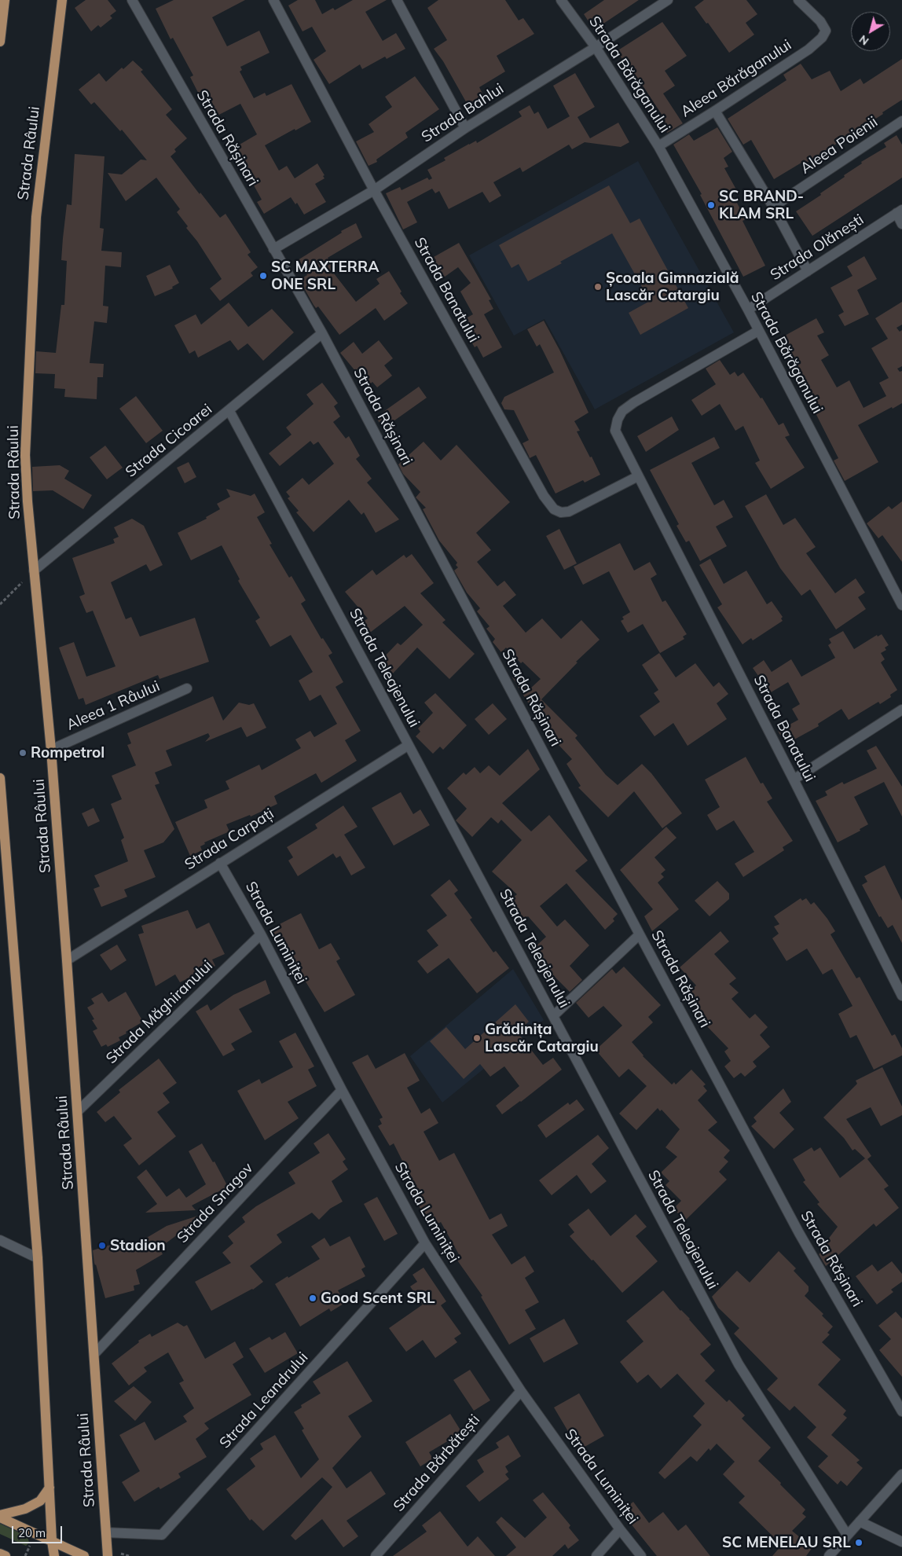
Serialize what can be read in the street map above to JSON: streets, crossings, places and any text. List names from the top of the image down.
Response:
{
  "streets": {
    "main road": ["Strada Râului"],
    "street": [
      "Strada Bărăganului",
      "Aleea Bărăganului",
      "Strada Bahlui",
      "Strada Rășinari",
      "Aleea Poienii",
      "Strada Olănești",
      "Strada Banatului",
      "Strada Cicoarei",
      "Strada Teleajenului",
      "Aleea 1 Râului",
      "Strada Carpați",
      "Strada Luminiței",
      "Strada Măghiranului",
      "Strada Snagov",
      "Strada Leandrului",
      "Strada Bărbătești"
    ]
  },
  "crossings": [
    ["Strada Bărăganului", "Aleea Bărăganului"],
    ["Strada Bărăganului", "Strada Bahlui"],
    ["Strada Bărăganului", "Strada Olănești"],
    ["Strada Bărăganului", "Strada Banatului"],
    ["Strada Bahlui", "Strada Rășinari"],
    ["Strada Bahlui", "Strada Banatului"],
    ["Strada Rășinari", "Strada Cicoarei"],
    ["Strada Râului", "Strada Cicoarei"],
    ["Strada Râului", "Aleea 1 Râului"],
    ["Strada Râului", "Strada Carpați"],
    ["Strada Râului", "Strada Măghiranului"],
    ["Strada Râului", "Strada Snagov"],
    ["Strada Râului", "Strada Leandrului"],
    ["Strada Cicoarei", "Strada Teleajenului"],
    ["Strada Teleajenului", "Strada Carpați"],
    ["Strada Carpați", "Strada Luminiței"],
    ["Strada Luminiței", "Strada Măghiranului"],
    ["Strada Luminiței", "Strada Snagov"],
    ["Strada Luminiței", "Strada Leandrului"],
    ["Strada Luminiței", "Strada Bărbătești"]
  ],
  "places": [
    "SC BRAND- KLAM SRL",
    "SC MAXTERRA ONE SRL",
    "Școala Gimnazială Lascăr Catargiu",
    "Rompetrol",
    "Grădinița Lascăr Catargiu",
    "Stadion",
    "Good Scent SRL",
    "SC MENELAU SRL"
  ],
  "scale_bar": "20 m",
  "north": "bottom left"
}
